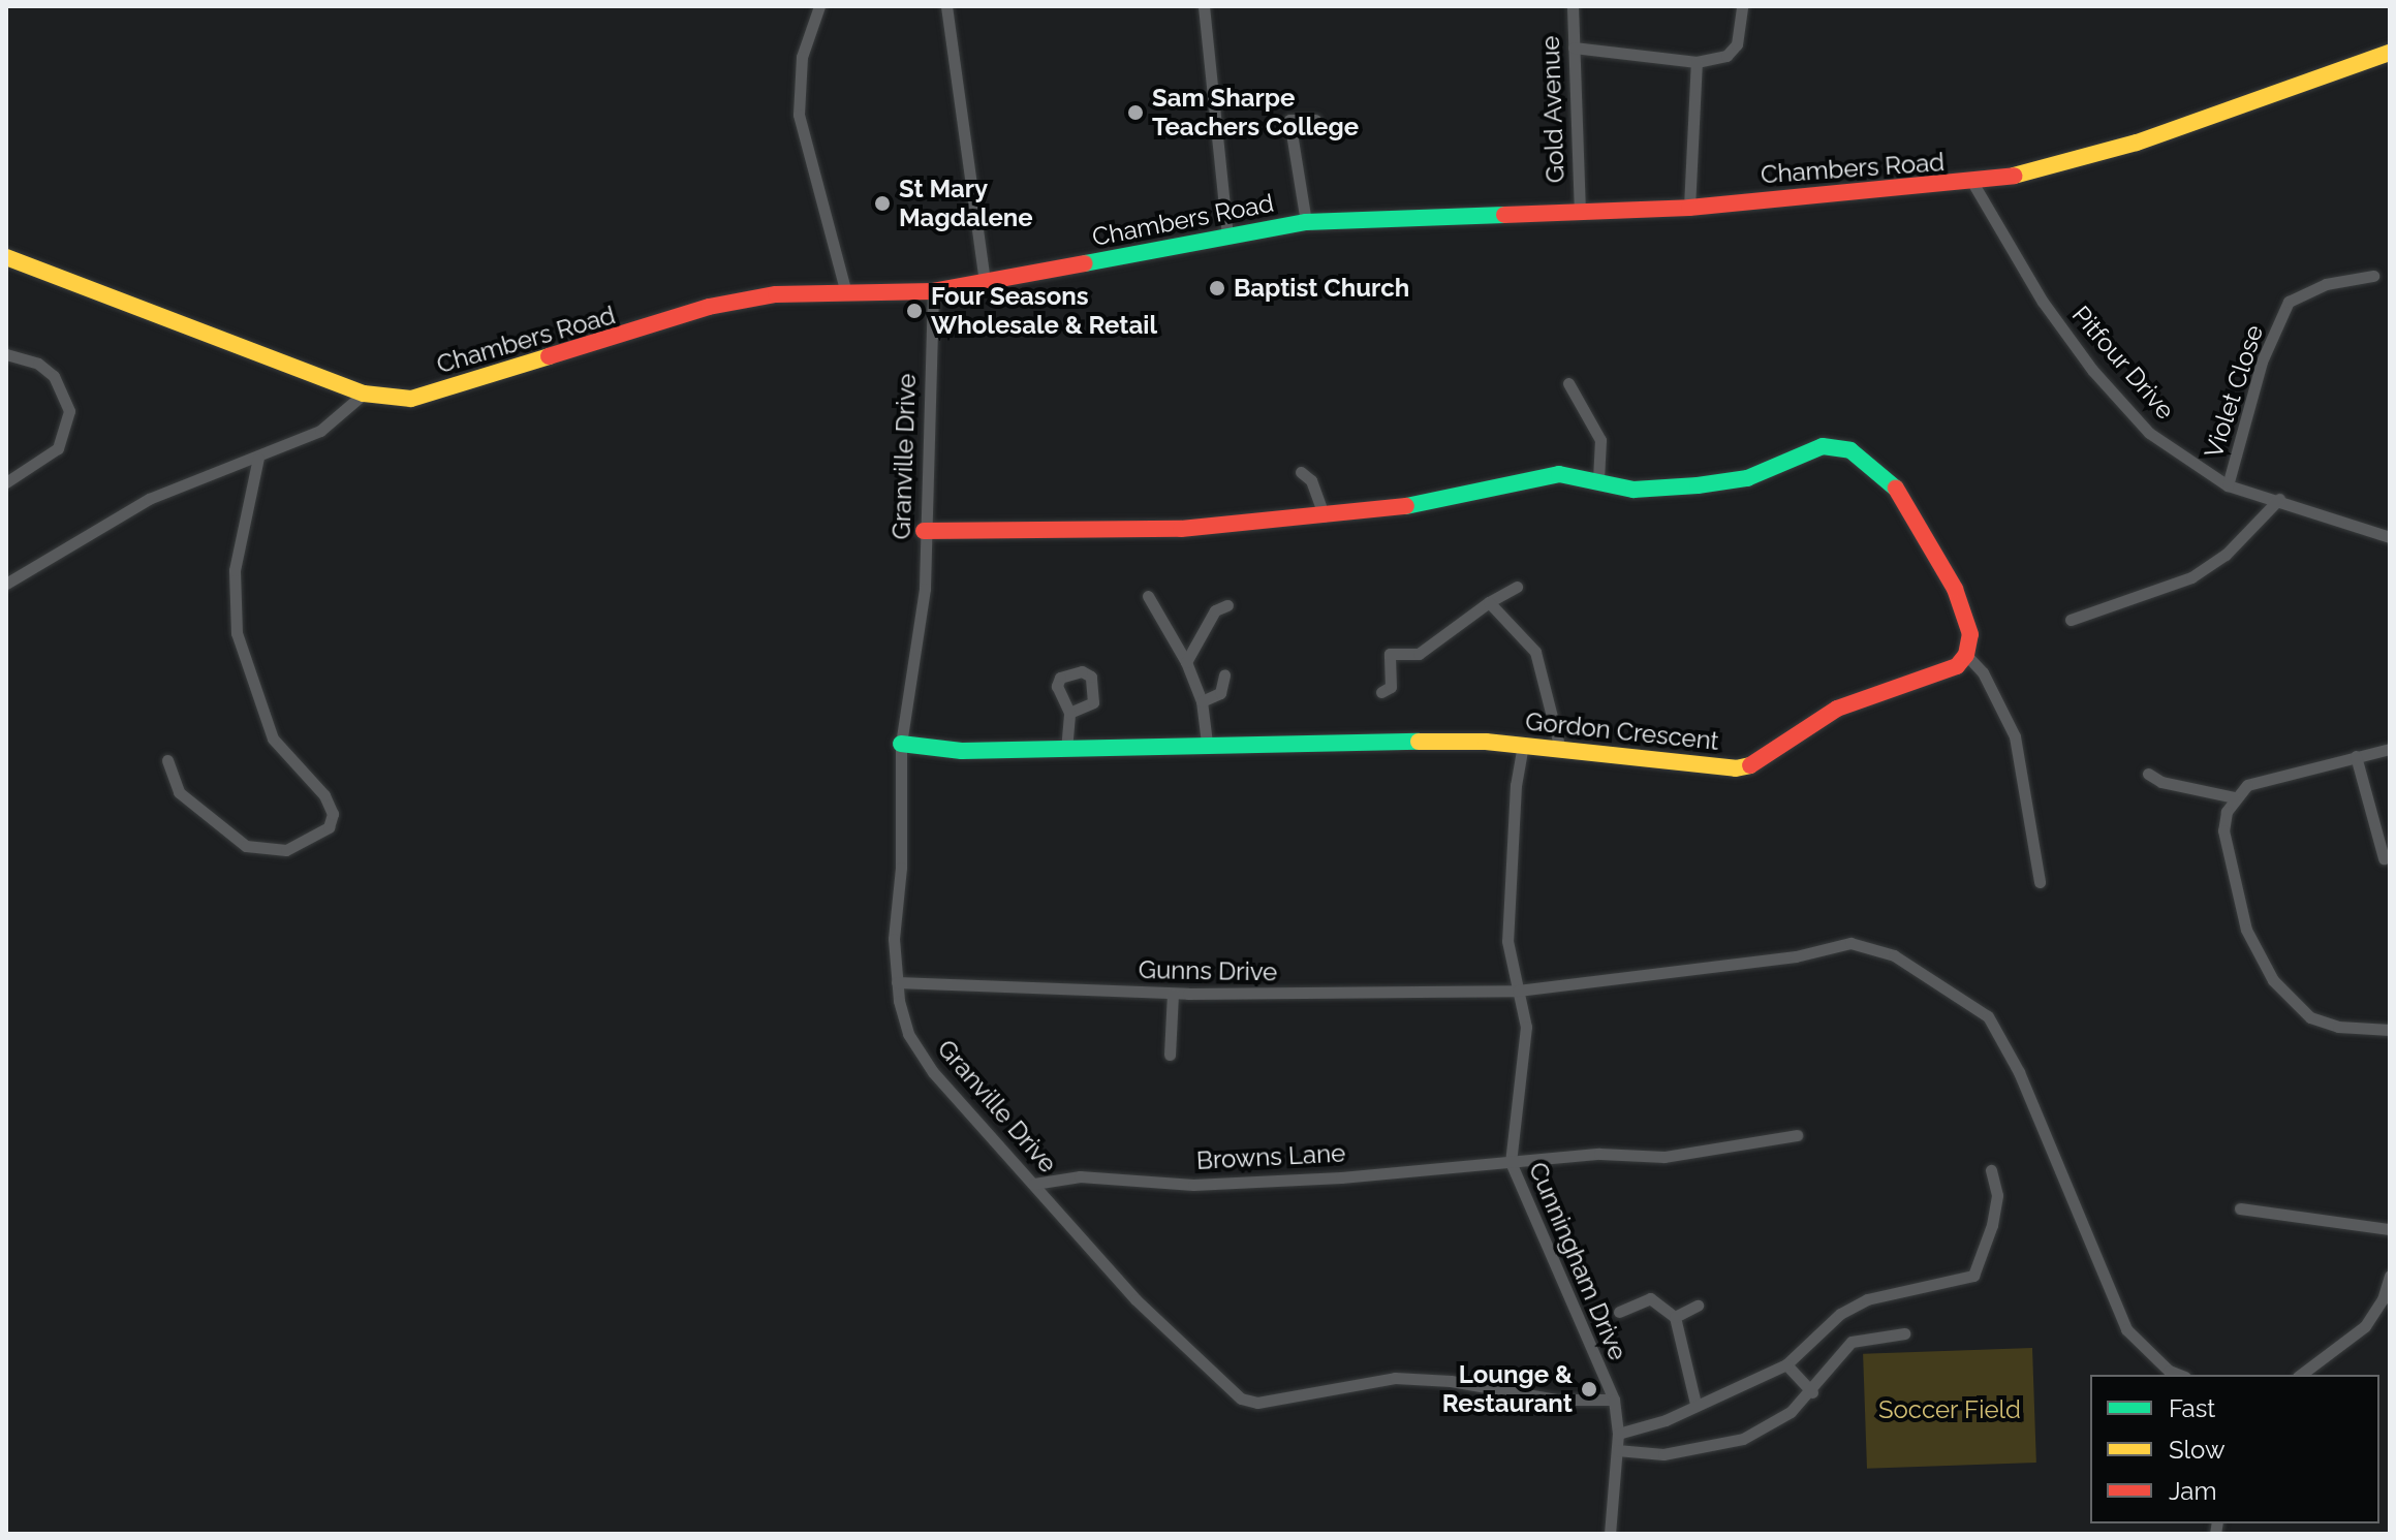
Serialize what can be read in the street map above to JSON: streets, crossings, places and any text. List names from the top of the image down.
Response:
{
  "streets": {
    "street": [
      "Gold Avenue",
      "Chambers Road",
      "Pitfour Drive",
      "Violet Close",
      "Granville Drive",
      "Gordon Crescent",
      "Gunns Drive",
      "Browns Lane",
      "Cunningham Drive"
    ]
  },
  "crossings": [
    ["Gold Avenue", "Chambers Road"],
    ["Chambers Road", "Pitfour Drive"],
    ["Chambers Road", "Granville Drive"],
    ["Pitfour Drive", "Violet Close"],
    ["Granville Drive", "Gordon Crescent"],
    ["Granville Drive", "Gunns Drive"],
    ["Granville Drive", "Browns Lane"],
    ["Granville Drive", "Cunningham Drive"],
    ["Gordon Crescent", "Cunningham Drive"],
    ["Gunns Drive", "Cunningham Drive"],
    ["Browns Lane", "Cunningham Drive"]
  ],
  "parks": ["Soccer Field"],
  "places": [
    "Sam Sharpe Teachers College",
    "St Mary Magdalene",
    "Baptist Church",
    "Four Seasons Wholesale & Retail",
    "Lounge & Restaurant"
  ],
  "legend": ["Fast", "Slow", "Jam"]
}
